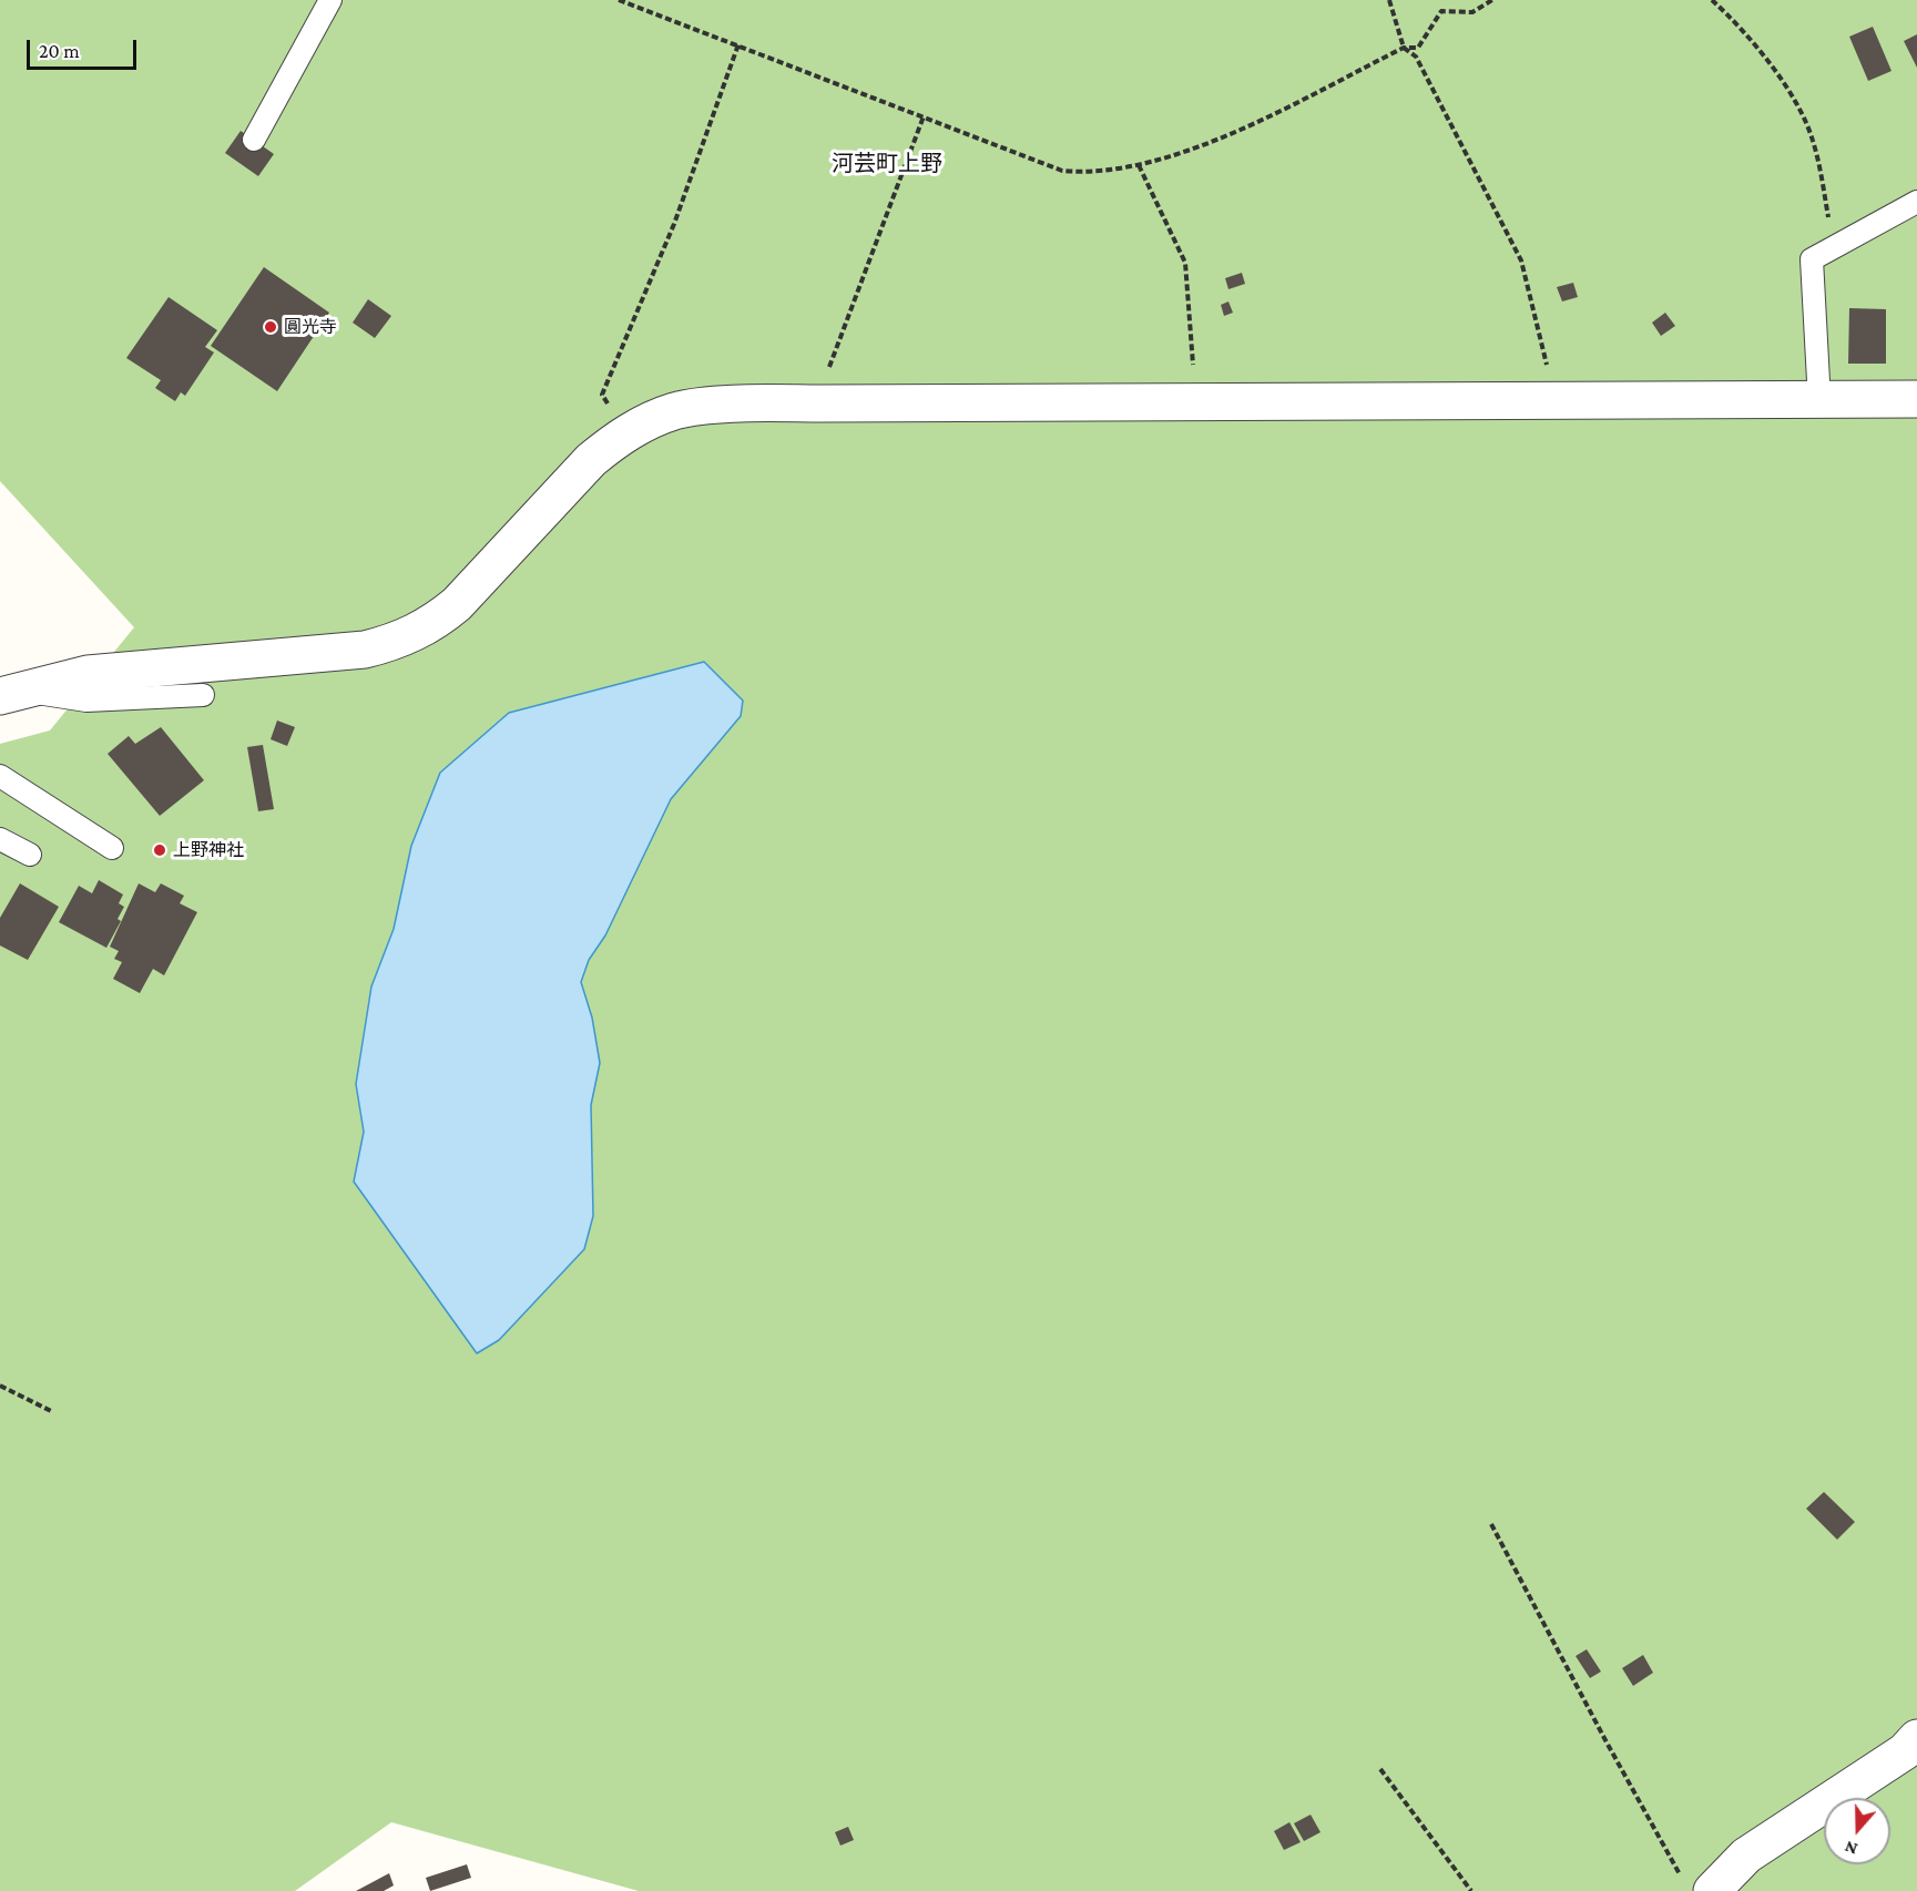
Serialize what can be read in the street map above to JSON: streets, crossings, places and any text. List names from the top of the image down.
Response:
{
  "districts": ["河芸町上野"],
  "places": ["圓光寺", "上野神社"],
  "scale_bar": "20 m",
  "north": "bottom"
}
